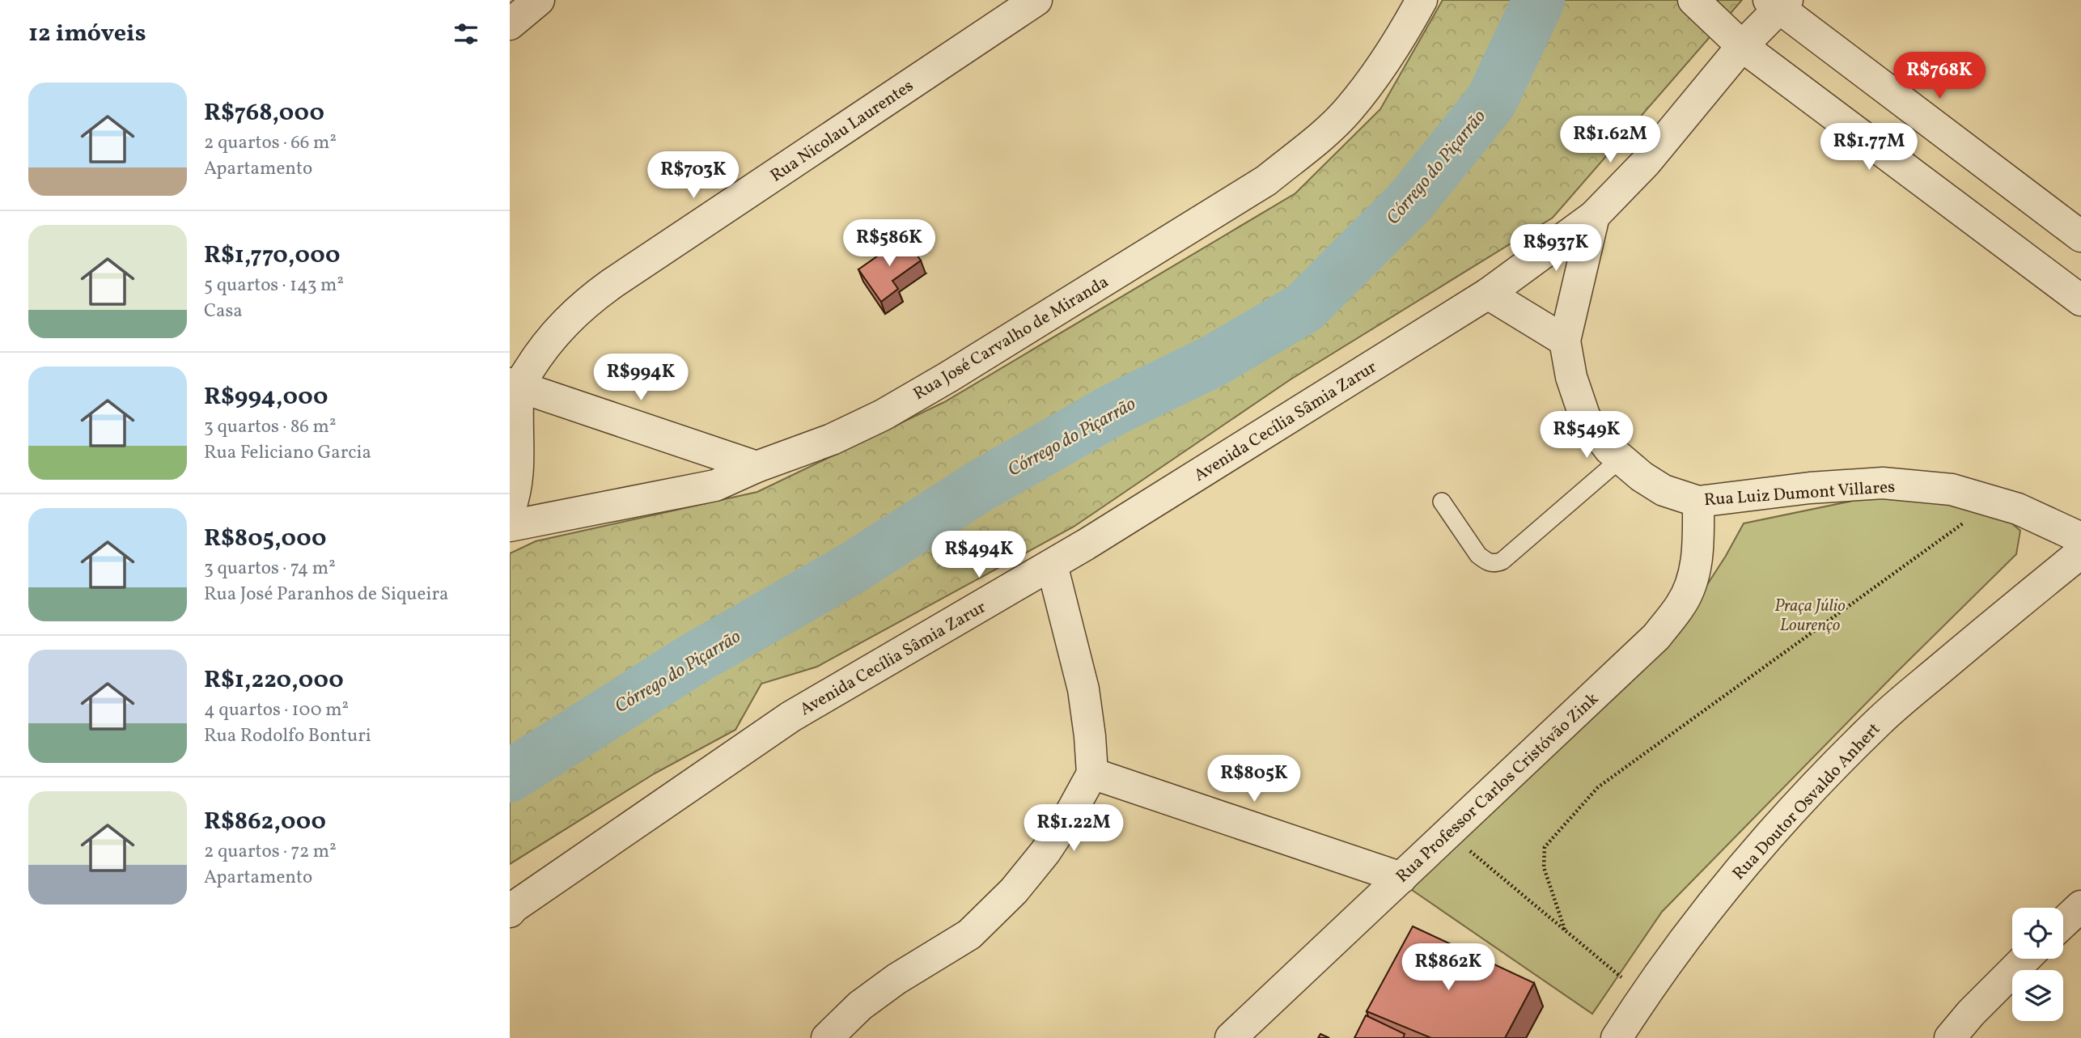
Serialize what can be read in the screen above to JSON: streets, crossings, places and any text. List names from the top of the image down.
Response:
{
  "streets": {
    "street": [
      "Rua Nicolau Laurentes",
      "Rua José Carvalho de Miranda",
      "Avenida Cecília Sâmia Zarur",
      "Rua Luiz Dumont Villares",
      "Rua Professor Carlos Cristóvão Zink",
      "Rua Doutor Osvaldo Anhert"
    ]
  },
  "crossings": [
    ["Rua Luiz Dumont Villares", "Rua Professor Carlos Cristóvão Zink"]
  ],
  "water": ["Córrego do Piçarrão"],
  "parks": ["Praça Júlio Lourenço"],
  "page": {
    "heading": "12 imóveis",
    "price": [
      "R$768K",
      "R$1.62M",
      "R$1.77M",
      "R$703K",
      "R$586K",
      "R$937K",
      "R$994K",
      "R$549K",
      "R$494K",
      "R$805K",
      "R$1.22M",
      "R$862K"
    ],
    "list": [
      {
        "name": "R$768,000",
        "note": "2 quartos · 66 m² · Apartamento"
      },
      {
        "name": "R$1,770,000",
        "note": "5 quartos · 143 m² · Casa"
      },
      {
        "name": "R$994,000",
        "note": "3 quartos · 86 m² · Rua Feliciano Garcia"
      },
      {
        "name": "R$805,000",
        "note": "3 quartos · 74 m² · Rua José Paranhos de Siqueira"
      },
      {
        "name": "R$1,220,000",
        "note": "4 quartos · 100 m² · Rua Rodolfo Bonturi"
      },
      {
        "name": "R$862,000",
        "note": "2 quartos · 72 m² · Apartamento"
      }
    ]
  }
}
